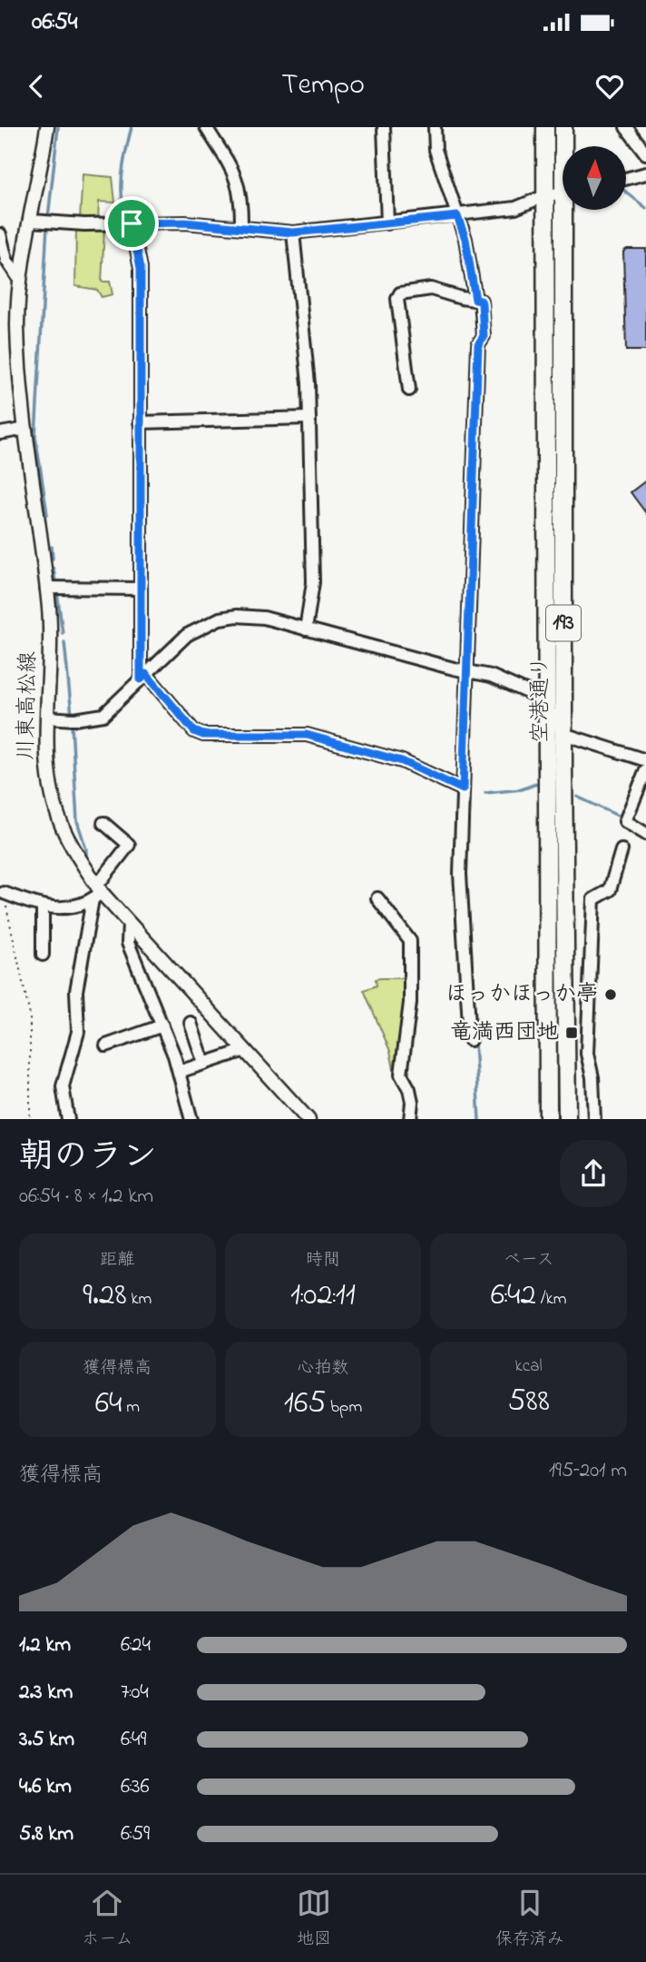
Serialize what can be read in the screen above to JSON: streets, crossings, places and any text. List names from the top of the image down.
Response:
{
  "streets": {
    "highway": ["193", "空港通り"],
    "main road": ["川東高松線"]
  },
  "places": {
    "other": ["ほっかほっか亭"],
    "transit": ["竜満西団地"]
  },
  "north": "top",
  "page": {
    "status": "06:54",
    "header": "Tempo",
    "heading": ["朝のラン", "06:54 · 8 × 1.2 km"],
    "stats": [
      ["距離", "9.28 km"],
      ["時間", "1:02:11"],
      ["ペース", "6:42 /km"],
      ["獲得標高", "64 m"],
      ["心拍数", "165 bpm"],
      ["kcal", "588"]
    ],
    "chart": ["獲得標高", "195–201 m"],
    "list": [
      {
        "name": "1.2 km",
        "note": "6:24"
      },
      {
        "name": "2.3 km",
        "note": "7:04"
      },
      {
        "name": "3.5 km",
        "note": "6:49"
      },
      {
        "name": "4.6 km",
        "note": "6:36"
      },
      {
        "name": "5.8 km",
        "note": "6:59"
      }
    ],
    "tabs": ["ホーム", "地図", "保存済み"]
  }
}
